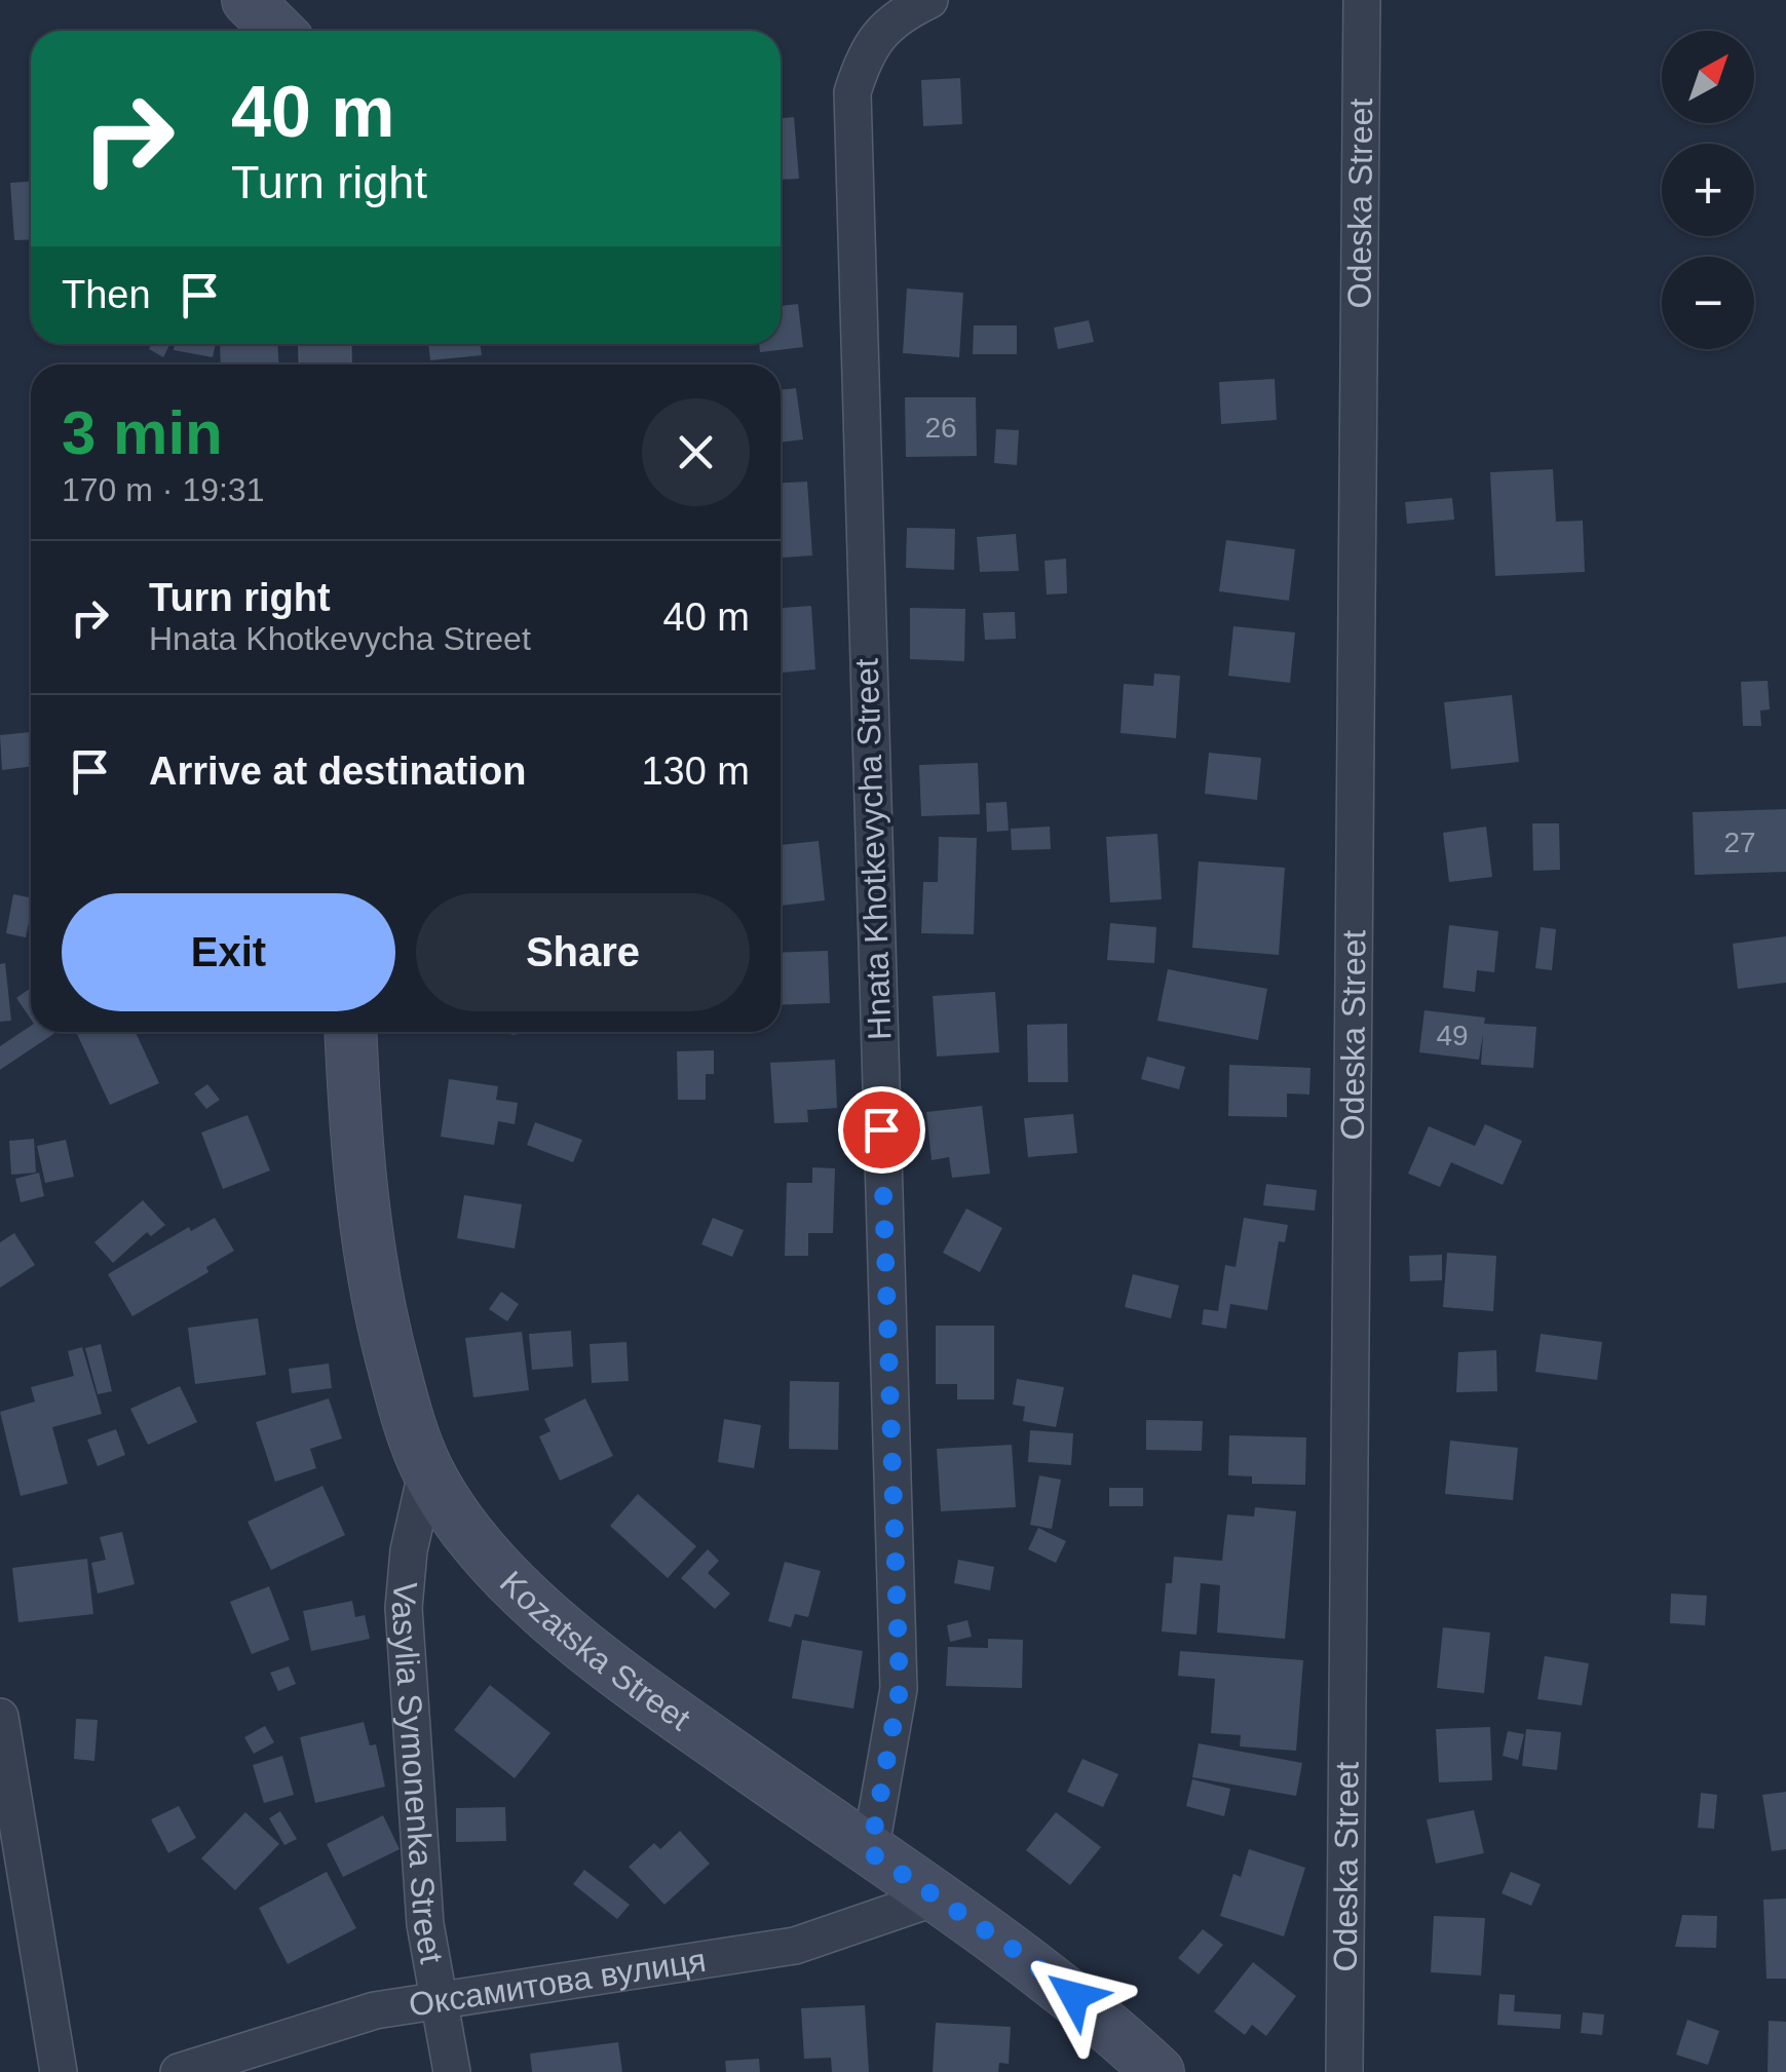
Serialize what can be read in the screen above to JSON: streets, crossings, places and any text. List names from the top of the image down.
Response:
{
  "streets": {
    "main road": ["Kozatska Street"],
    "street": [
      "Odeska Street",
      "Hnata Khotkevycha Street",
      "Vasylia Symonenka Street",
      "Оксамитова вулиця"
    ]
  },
  "crossings": [
    ["Hnata Khotkevycha Street", "Kozatska Street"],
    ["Kozatska Street", "Vasylia Symonenka Street"],
    ["Kozatska Street", "Оксамитова вулиця"],
    ["Vasylia Symonenka Street", "Оксамитова вулиця"]
  ],
  "house_numbers": ["26", "27", "49"],
  "north": "top right",
  "page": {
    "map_buttons": ["+", "−"],
    "turn": ["40 m", "Turn right"],
    "then": "Then",
    "heading": ["3 min", "170 m · 19:31"],
    "list": [
      {
        "name": "Turn right",
        "note": "Hnata Khotkevycha Street",
        "value": "40 m"
      },
      {
        "name": "Arrive at destination",
        "value": "130 m"
      }
    ],
    "buttons": ["Exit", "Share"]
  }
}
